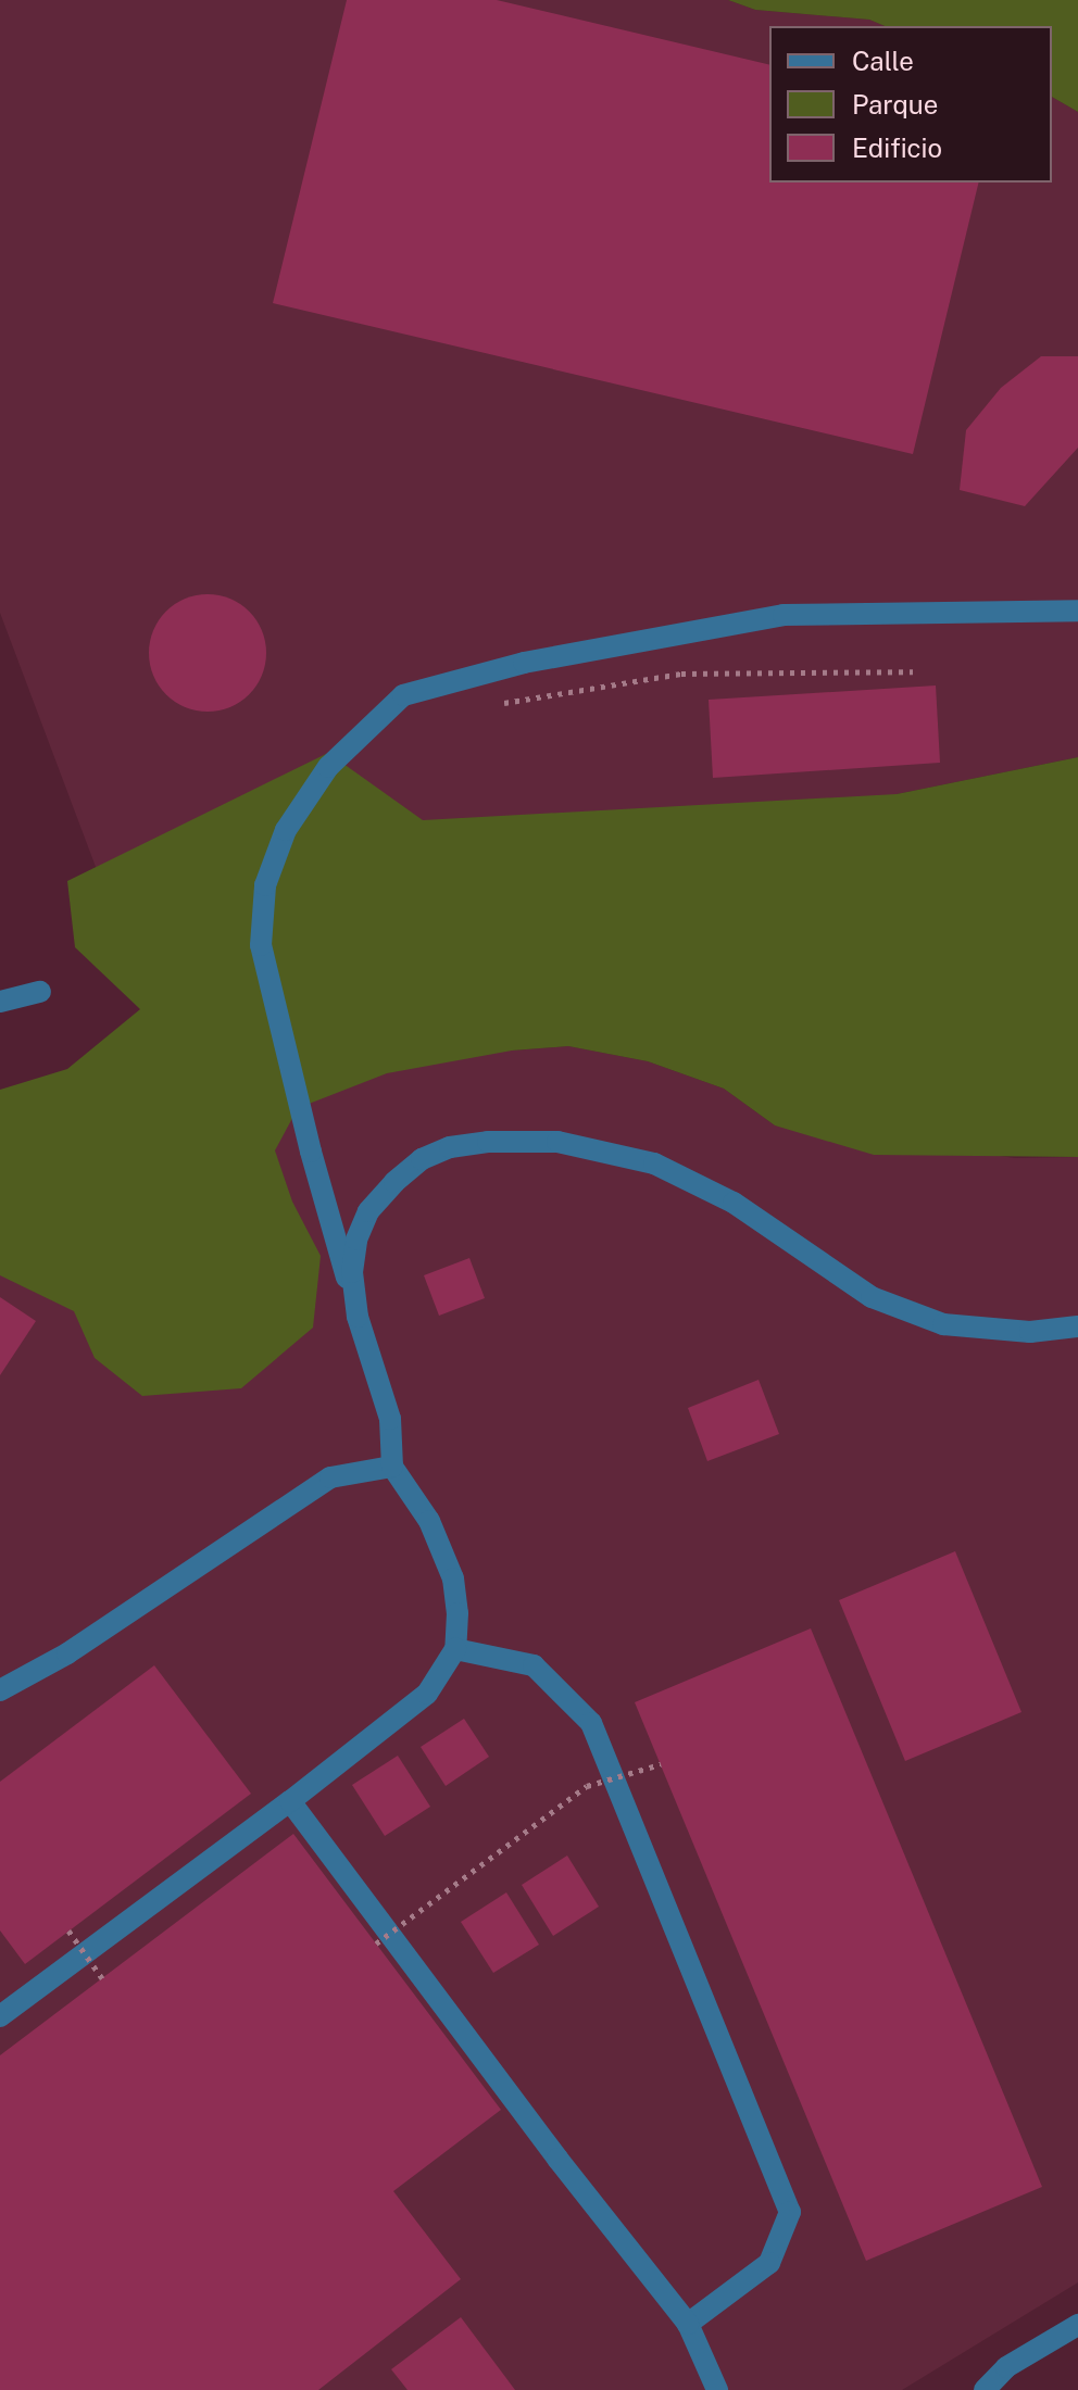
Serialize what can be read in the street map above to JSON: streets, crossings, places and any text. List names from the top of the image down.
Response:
{
  "legend": ["Calle", "Parque", "Edificio"]
}
